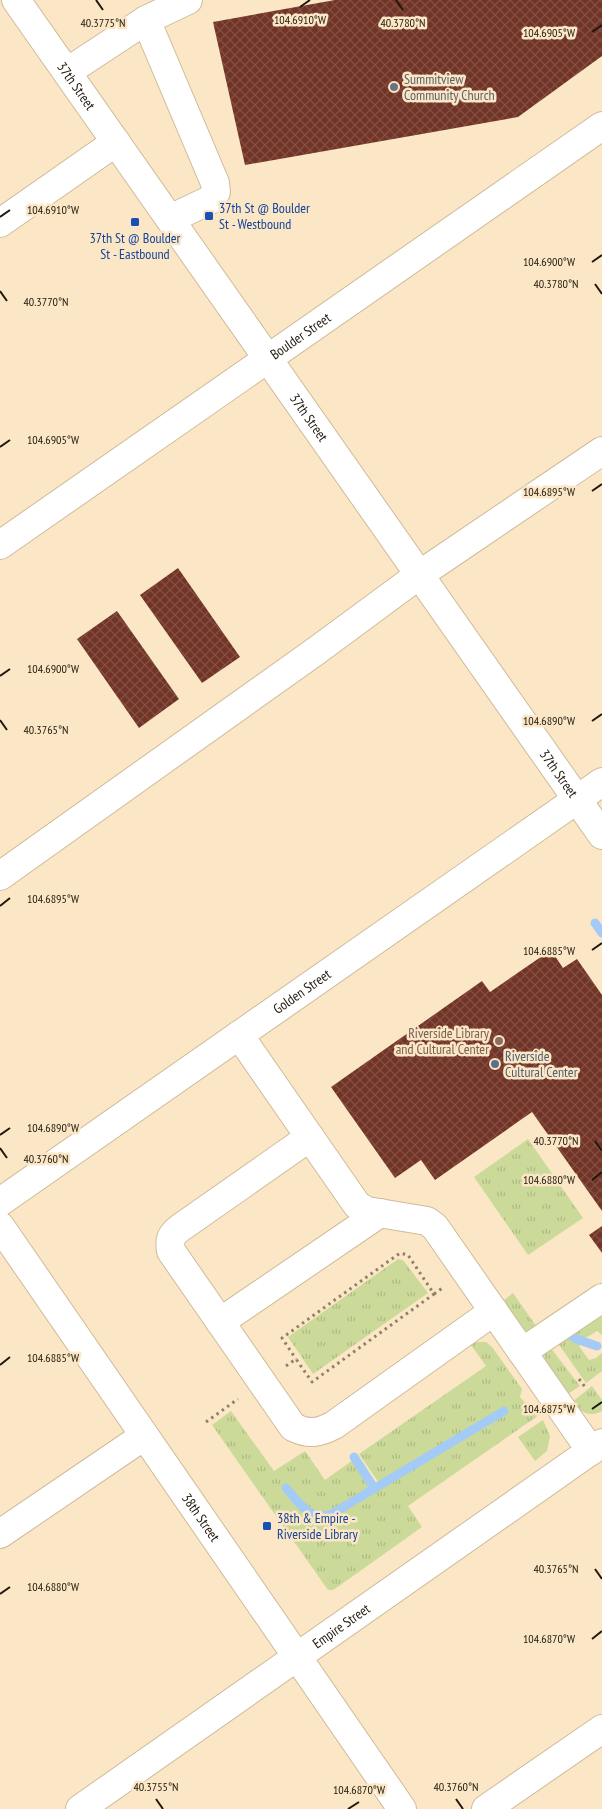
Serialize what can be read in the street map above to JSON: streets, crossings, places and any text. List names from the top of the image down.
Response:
{
  "streets": {
    "street": [
      "37th Street",
      "Boulder Street",
      "Golden Street",
      "38th Street",
      "Empire Street"
    ]
  },
  "crossings": [
    ["37th Street", "Boulder Street"],
    ["37th Street", "Golden Street"],
    ["38th Street", "Empire Street"]
  ],
  "places": {
    "other": ["Summitview Community Church", "Riverside Library and Cultural Center", "Riverside Cultural Center"],
    "transit": ["37th St @ Boulder St - Westbound", "37th St @ Boulder St - Eastbound", "38th & Empire - Riverside Library"]
  },
  "coordinates": [
    "104.6910°W",
    "40.3775°N",
    "40.3780°N",
    "104.6905°W",
    "104.6900°W",
    "40.3770°N",
    "104.6895°W",
    "104.6890°W",
    "40.3765°N",
    "104.6885°W",
    "40.3760°N",
    "104.6880°W",
    "104.6875°W",
    "104.6870°W",
    "40.3755°N"
  ]
}
